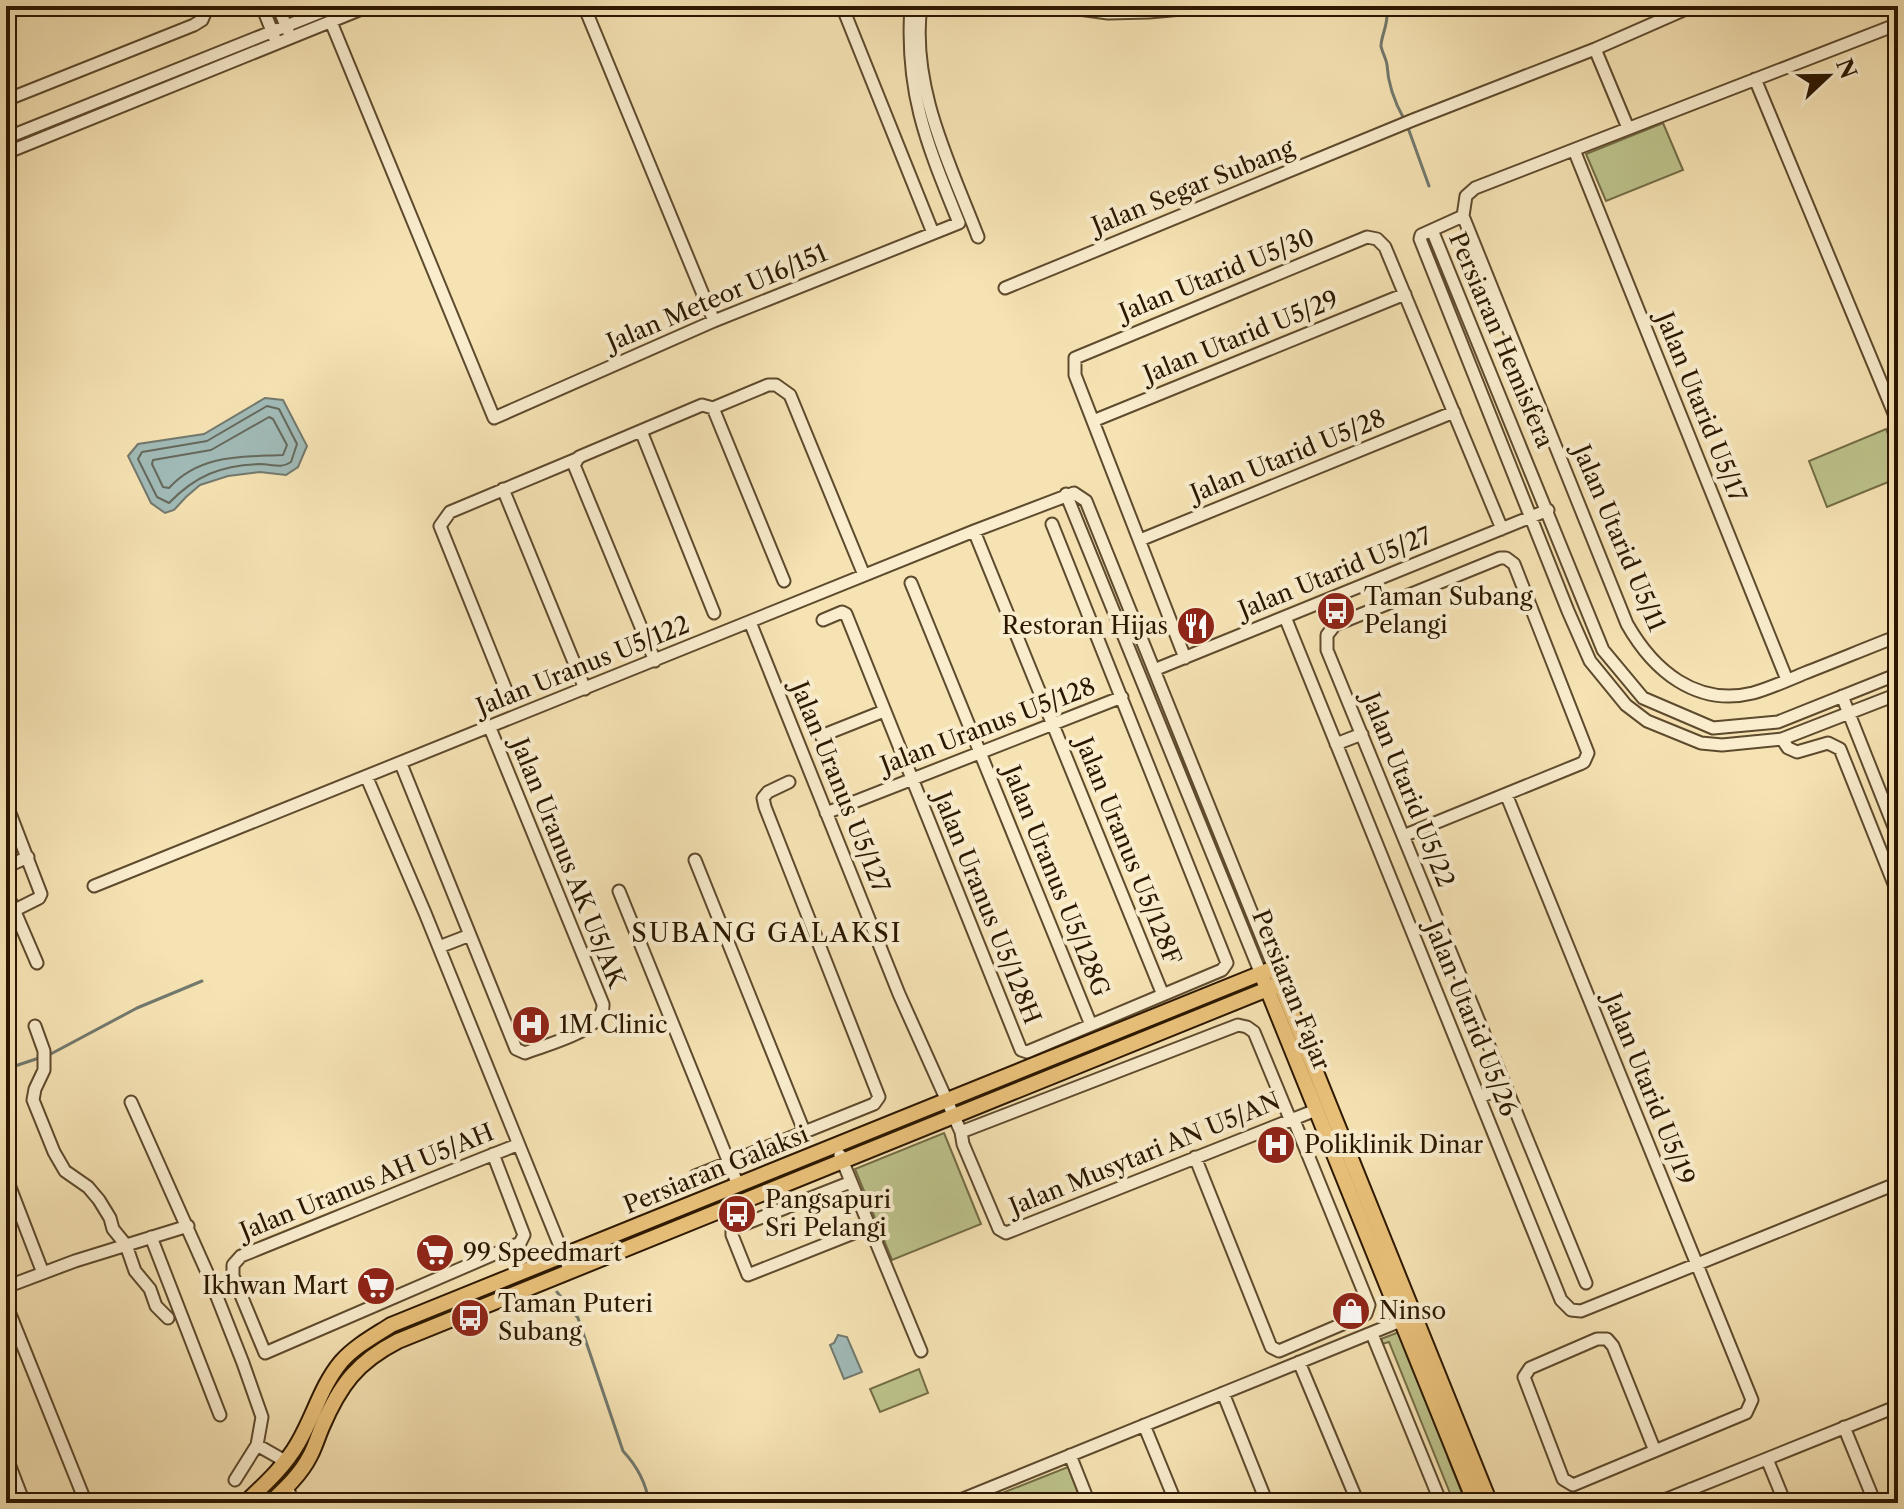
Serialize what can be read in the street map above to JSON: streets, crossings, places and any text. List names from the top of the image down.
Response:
{
  "streets": {
    "main road": ["Persiaran Fajar", "Persiaran Galaksi"],
    "street": [
      "Jalan Segar Subang",
      "Jalan Utarid U5/30",
      "Jalan Meteor U16/151",
      "Jalan Utarid U5/29",
      "Persiaran Hemisfera",
      "Jalan Utarid U5/17",
      "Jalan Utarid U5/28",
      "Jalan Utarid U5/11",
      "Jalan Utarid U5/27",
      "Jalan Uranus U5/122",
      "Jalan Uranus U5/128",
      "Jalan Uranus U5/127",
      "Jalan Utarid U5/22",
      "Jalan Uranus U5/128F",
      "Jalan Uranus AK U5/AK",
      "Jalan Uranus U5/128G",
      "Jalan Uranus U5/128H",
      "Jalan Utarid U5/26",
      "Jalan Utarid U5/19",
      "Jalan Musytari AN U5/AN",
      "Jalan Uranus AH U5/AH"
    ]
  },
  "crossings": [
    ["Jalan Utarid U5/30", "Jalan Utarid U5/29"],
    ["Persiaran Hemisfera", "Jalan Utarid U5/27"],
    ["Jalan Utarid U5/17", "Jalan Utarid U5/11"],
    ["Jalan Utarid U5/27", "Persiaran Fajar"],
    ["Jalan Utarid U5/27", "Jalan Utarid U5/26"],
    ["Jalan Uranus U5/122", "Jalan Uranus U5/127"],
    ["Jalan Uranus U5/122", "Jalan Uranus U5/128F"],
    ["Jalan Uranus U5/122", "Jalan Uranus AK U5/AK"],
    ["Jalan Uranus U5/122", "Persiaran Fajar"],
    ["Jalan Uranus U5/128", "Jalan Uranus U5/127"],
    ["Jalan Uranus U5/128", "Jalan Uranus U5/128F"],
    ["Jalan Uranus U5/128", "Jalan Uranus U5/128G"],
    ["Jalan Uranus U5/128", "Jalan Uranus U5/128H"],
    ["Jalan Uranus U5/127", "Jalan Musytari AN U5/AN"],
    ["Jalan Uranus U5/127", "Persiaran Galaksi"],
    ["Jalan Utarid U5/22", "Jalan Utarid U5/19"],
    ["Jalan Uranus U5/128G", "Jalan Uranus U5/128H"],
    ["Persiaran Fajar", "Jalan Musytari AN U5/AN"],
    ["Persiaran Fajar", "Persiaran Galaksi"],
    ["Jalan Utarid U5/26", "Jalan Utarid U5/19"]
  ],
  "districts": ["SUBANG GALAKSI"],
  "places": {
    "bus stop": ["Taman Subang Pelangi", "Pangsapuri Sri Pelangi", "Taman Puteri Subang"],
    "restaurant": ["Restoran Hijas"],
    "hospital": ["1M Clinic", "Poliklinik Dinar"],
    "supermarket": ["99 Speedmart", "Ikhwan Mart"],
    "shop": ["Ninso"]
  },
  "north": "right"
}
